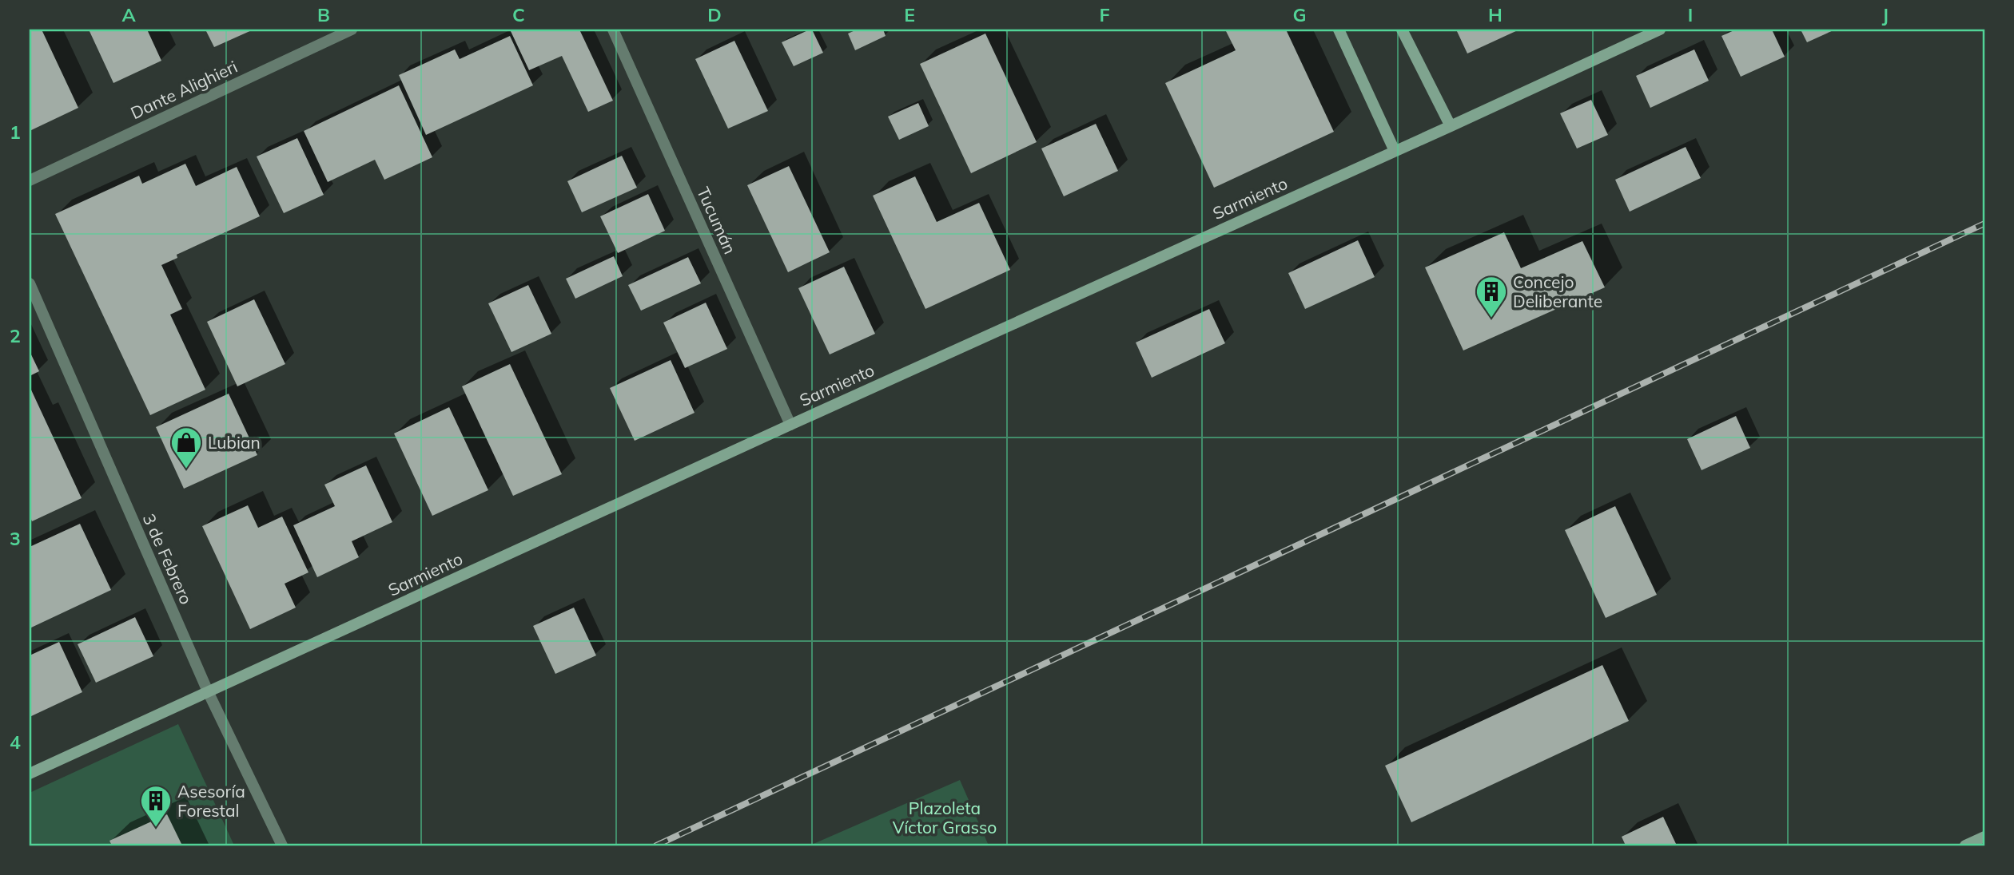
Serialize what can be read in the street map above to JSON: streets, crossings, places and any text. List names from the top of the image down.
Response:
{
  "streets": {
    "street": [
      "Dante Alighieri",
      "Sarmiento",
      "Tucumán",
      "3 de Febrero"
    ]
  },
  "crossings": [
    ["Sarmiento", "Tucumán"],
    ["Sarmiento", "3 de Febrero"]
  ],
  "parks": ["Plazoleta Víctor Grasso"],
  "places": {
    "building": ["Concejo Deliberante", "Asesoría Forestal"],
    "shop": ["Lubian"]
  },
  "grid": {
    "columns": [
      "A",
      "B",
      "C",
      "D",
      "E",
      "F",
      "G",
      "H",
      "I",
      "J"
    ],
    "rows": [
      "1",
      "2",
      "3",
      "4"
    ]
  }
}
